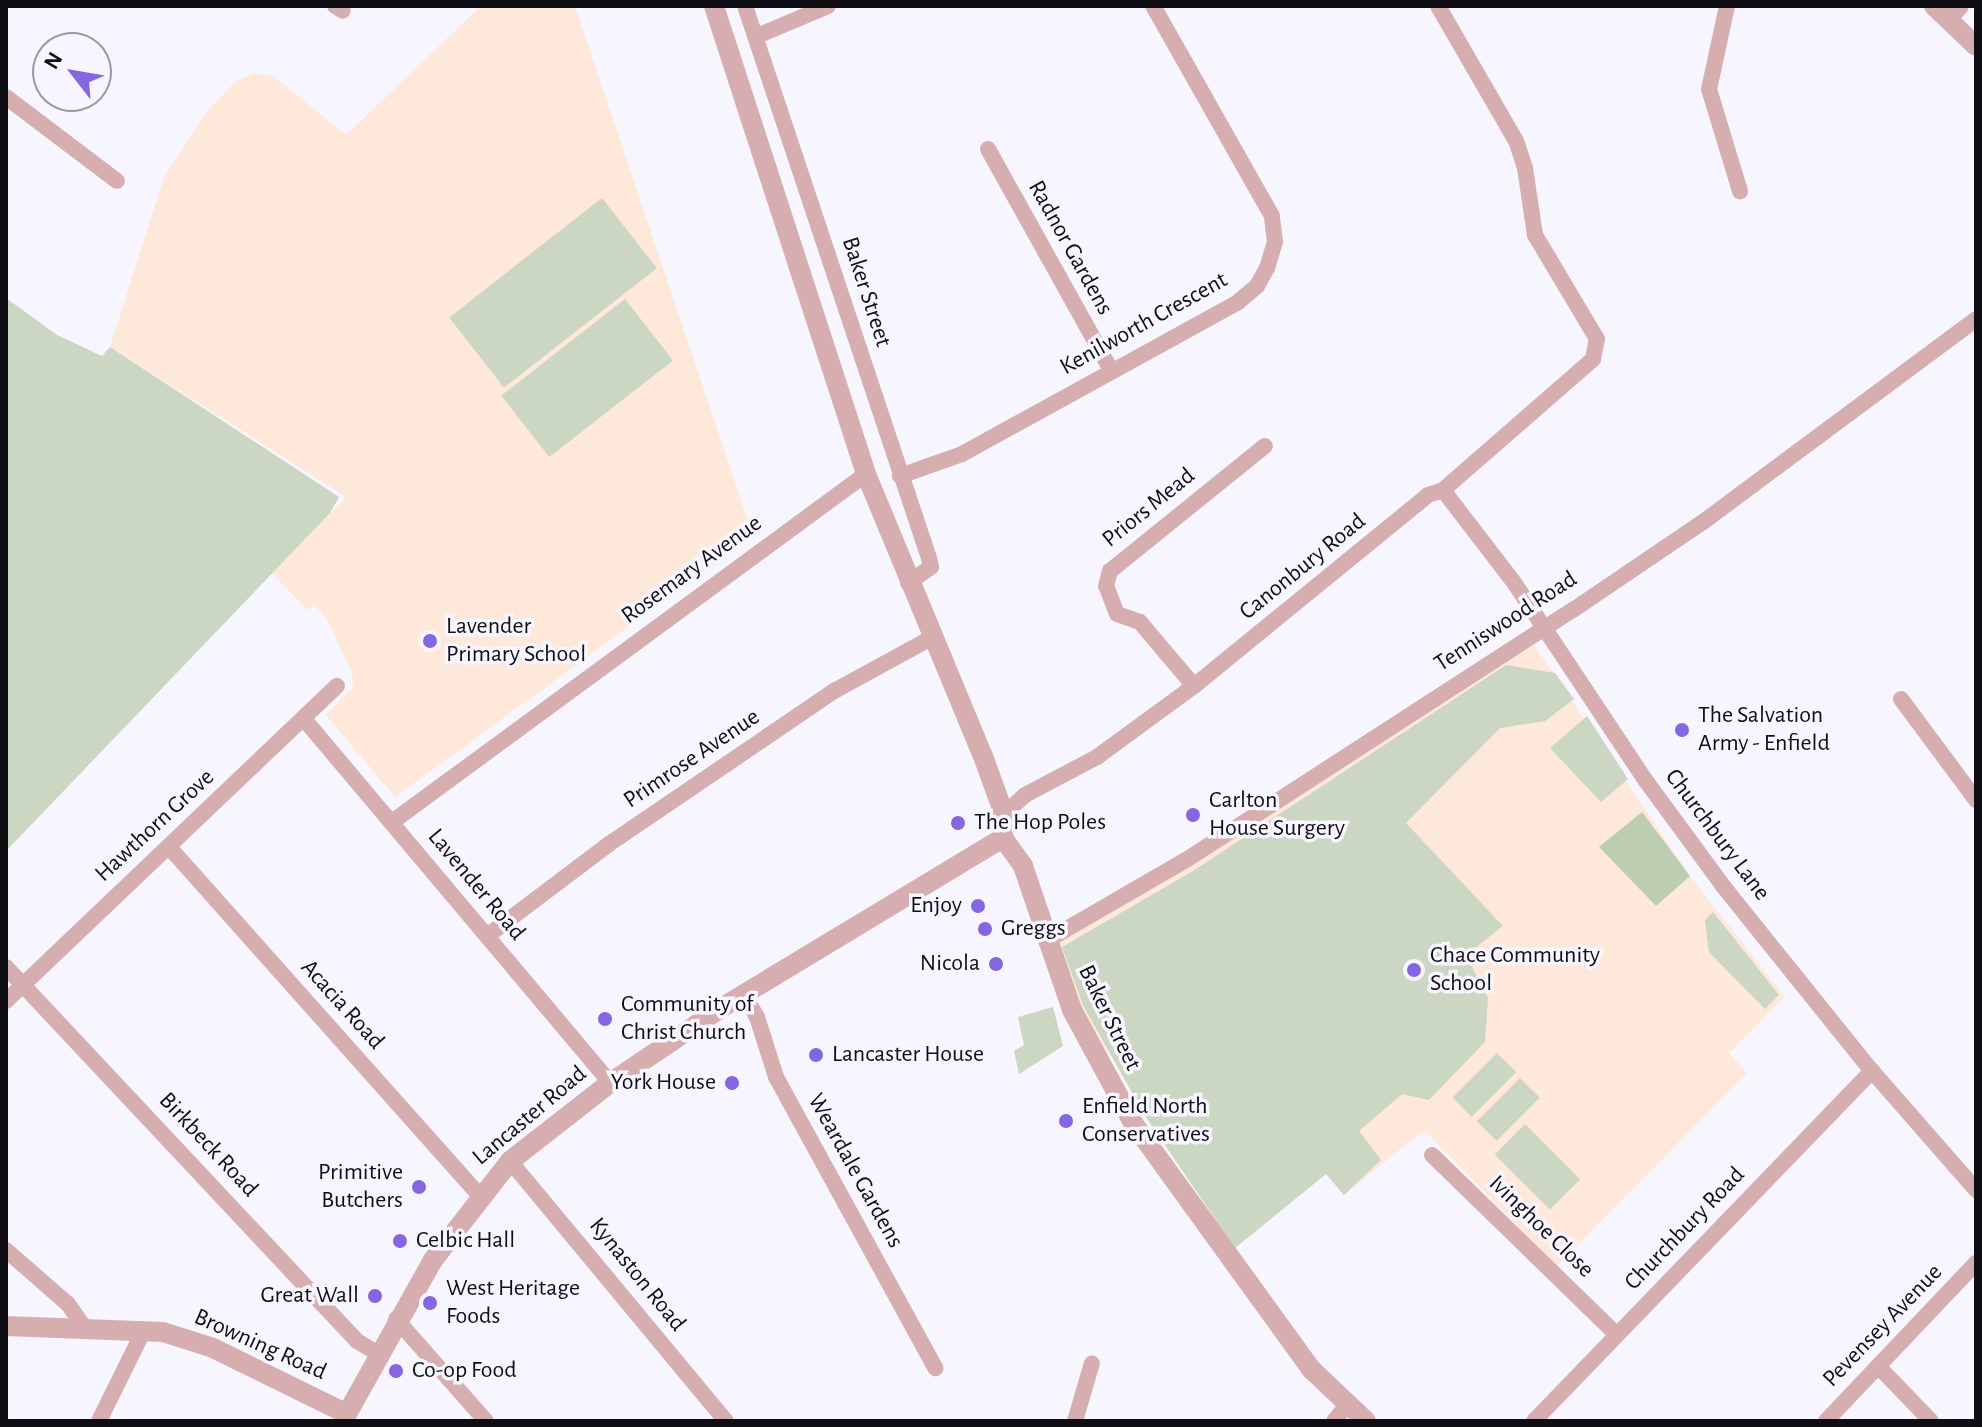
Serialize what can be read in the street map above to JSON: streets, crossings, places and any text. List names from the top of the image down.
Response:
{
  "streets": {
    "street": [
      "Radnor Gardens",
      "Baker Street",
      "Kenilworth Crescent",
      "Priors Mead",
      "Canonbury Road",
      "Rosemary Avenue",
      "Tenniswood Road",
      "Primrose Avenue",
      "Hawthorn Grove",
      "Churchbury Lane",
      "Lavender Road",
      "Acacia Road",
      "Lancaster Road",
      "Birkbeck Road",
      "Weardale Gardens",
      "Ivinghoe Close",
      "Churchbury Road",
      "Kynaston Road",
      "Pevensey Avenue",
      "Browning Road"
    ]
  },
  "crossings": [
    ["Radnor Gardens", "Kenilworth Crescent"],
    ["Baker Street", "Kenilworth Crescent"],
    ["Baker Street", "Tenniswood Road"],
    ["Baker Street", "Lancaster Road"],
    ["Priors Mead", "Canonbury Road"],
    ["Canonbury Road", "Churchbury Lane"],
    ["Rosemary Avenue", "Lavender Road"],
    ["Tenniswood Road", "Churchbury Lane"],
    ["Primrose Avenue", "Lavender Road"],
    ["Hawthorn Grove", "Lavender Road"],
    ["Hawthorn Grove", "Acacia Road"],
    ["Hawthorn Grove", "Birkbeck Road"],
    ["Churchbury Lane", "Churchbury Road"],
    ["Lavender Road", "Lancaster Road"],
    ["Acacia Road", "Lancaster Road"],
    ["Lancaster Road", "Birkbeck Road"],
    ["Lancaster Road", "Weardale Gardens"],
    ["Lancaster Road", "Kynaston Road"],
    ["Lancaster Road", "Browning Road"],
    ["Ivinghoe Close", "Churchbury Road"]
  ],
  "places": [
    "Lavender Primary School",
    "The Salvation Army - Enfield",
    "Carlton House Surgery",
    "The Hop Poles",
    "Enjoy",
    "Greggs",
    "Nicola",
    "Chace Community School",
    "Community of Christ Church",
    "Lancaster House",
    "York House",
    "Enfield North Conservatives",
    "Primitive Butchers",
    "Celbic Hall",
    "Great Wall",
    "West Heritage Foods",
    "Co-op Food"
  ],
  "north": "top left"
}
